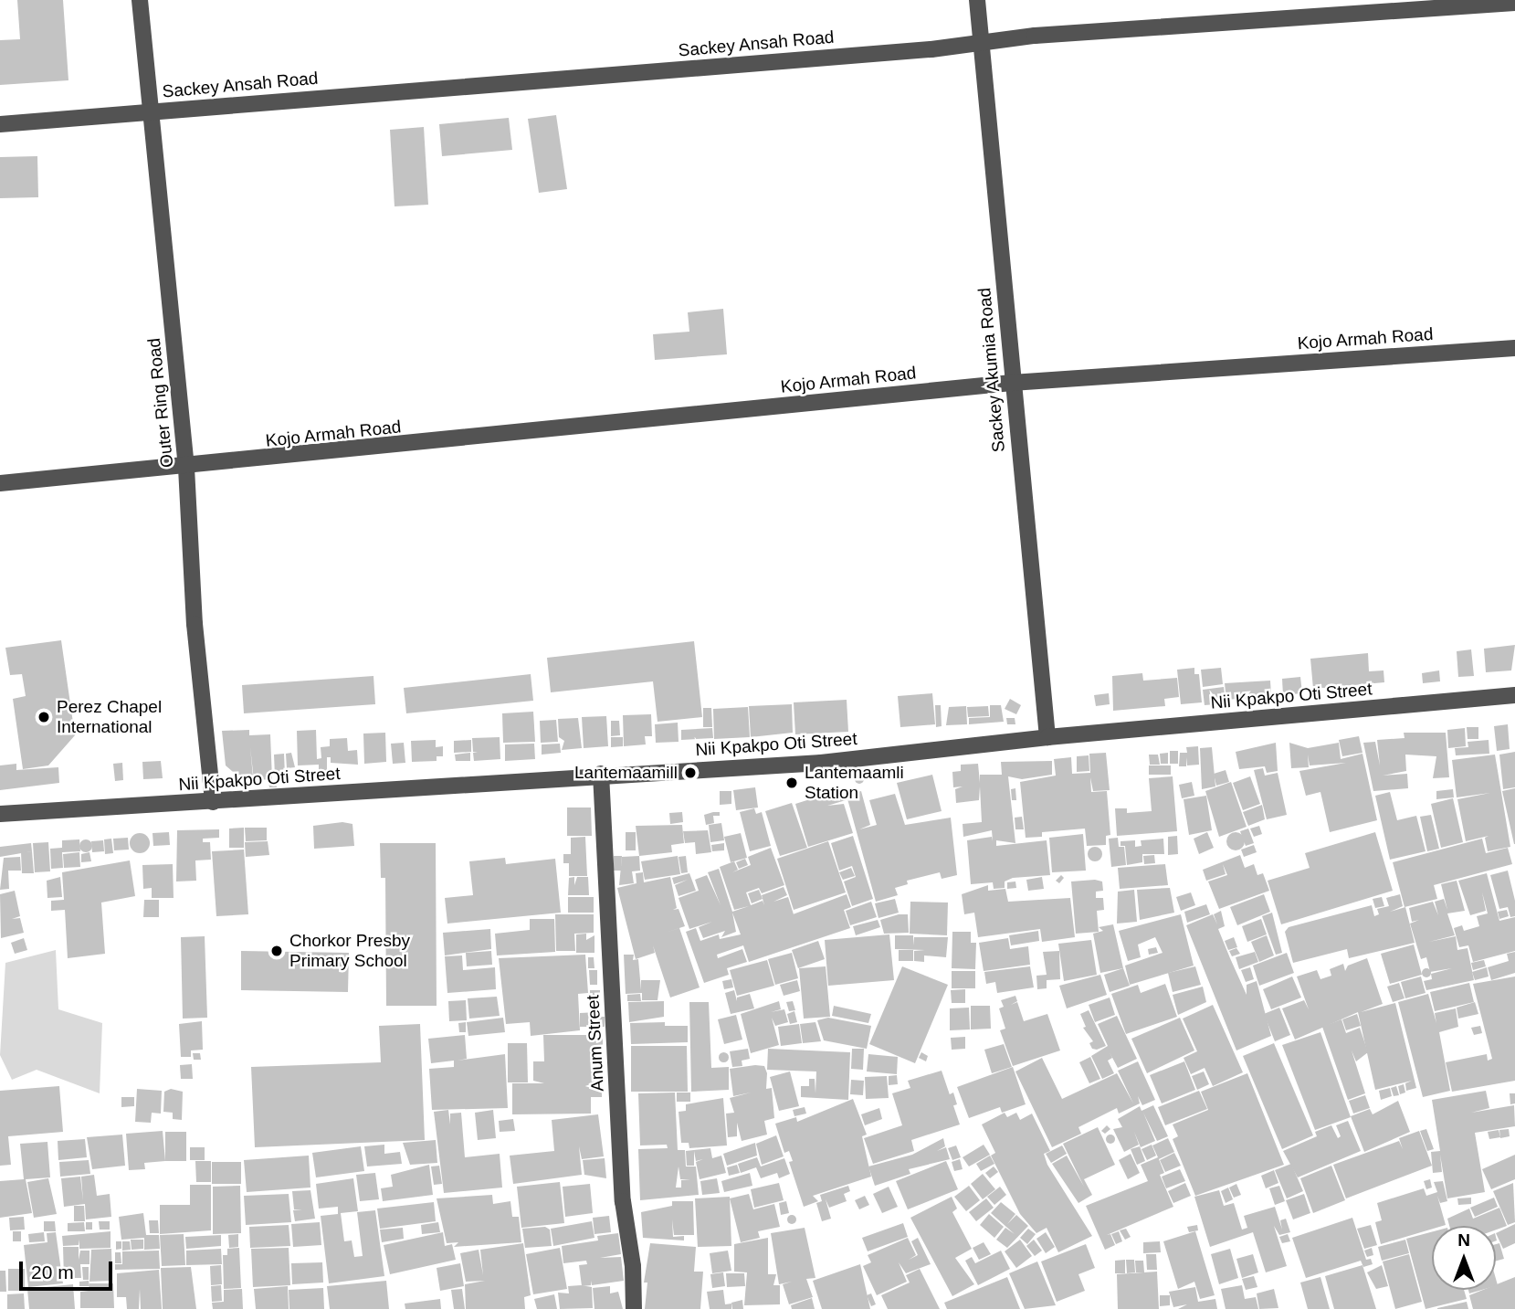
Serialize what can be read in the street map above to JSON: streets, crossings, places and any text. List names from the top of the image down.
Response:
{
  "streets": {
    "street": [
      "Sackey Ansah Road",
      "Kojo Armah Road",
      "Sackey Akumia Road",
      "Outer Ring Road",
      "Nii Kpakpo Oti Street",
      "Anum Street"
    ]
  },
  "crossings": [
    ["Sackey Ansah Road", "Sackey Akumia Road"],
    ["Sackey Ansah Road", "Outer Ring Road"],
    ["Kojo Armah Road", "Sackey Akumia Road"],
    ["Kojo Armah Road", "Outer Ring Road"],
    ["Sackey Akumia Road", "Nii Kpakpo Oti Street"],
    ["Outer Ring Road", "Nii Kpakpo Oti Street"],
    ["Nii Kpakpo Oti Street", "Anum Street"]
  ],
  "places": [
    "Perez Chapel International",
    "Lantemaamill",
    "Lantemaamli Station",
    "Chorkor Presby Primary School"
  ],
  "scale_bar": "20 m",
  "north": "top"
}
